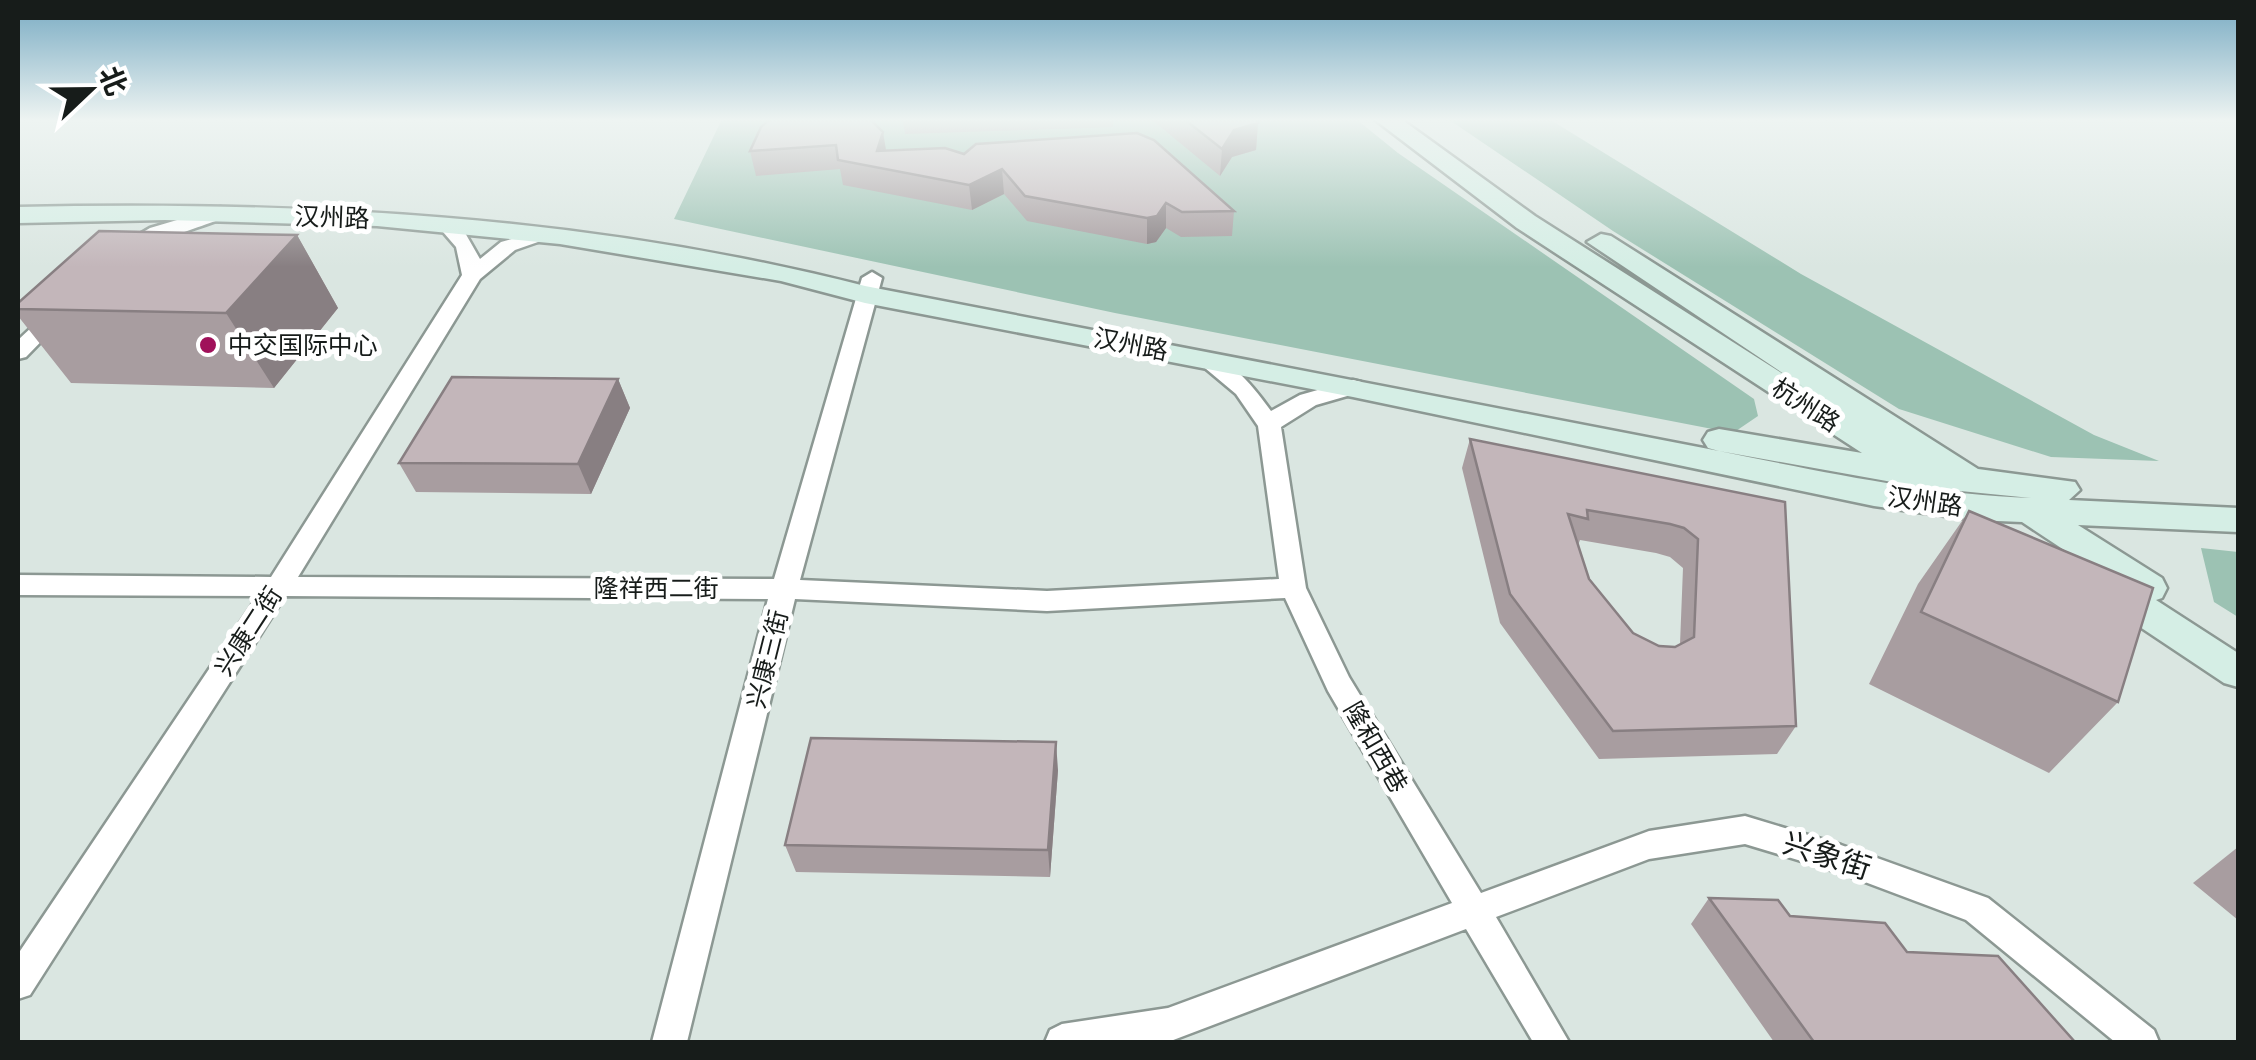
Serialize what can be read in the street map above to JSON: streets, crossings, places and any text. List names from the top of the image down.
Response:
{
  "streets": {
    "main road": ["汉州路", "杭州路"],
    "street": [
      "隆祥西二街",
      "兴康二街",
      "兴康三街",
      "隆和西巷",
      "兴象街"
    ]
  },
  "crossings": [
    ["汉州路", "杭州路"],
    ["汉州路", "兴康二街"],
    ["汉州路", "兴康三街"],
    ["隆祥西二街", "兴康二街"],
    ["隆祥西二街", "兴康三街"],
    ["隆祥西二街", "隆和西巷"],
    ["隆和西巷", "兴象街"]
  ],
  "places": ["中交国际中心"],
  "north": "right"
}
